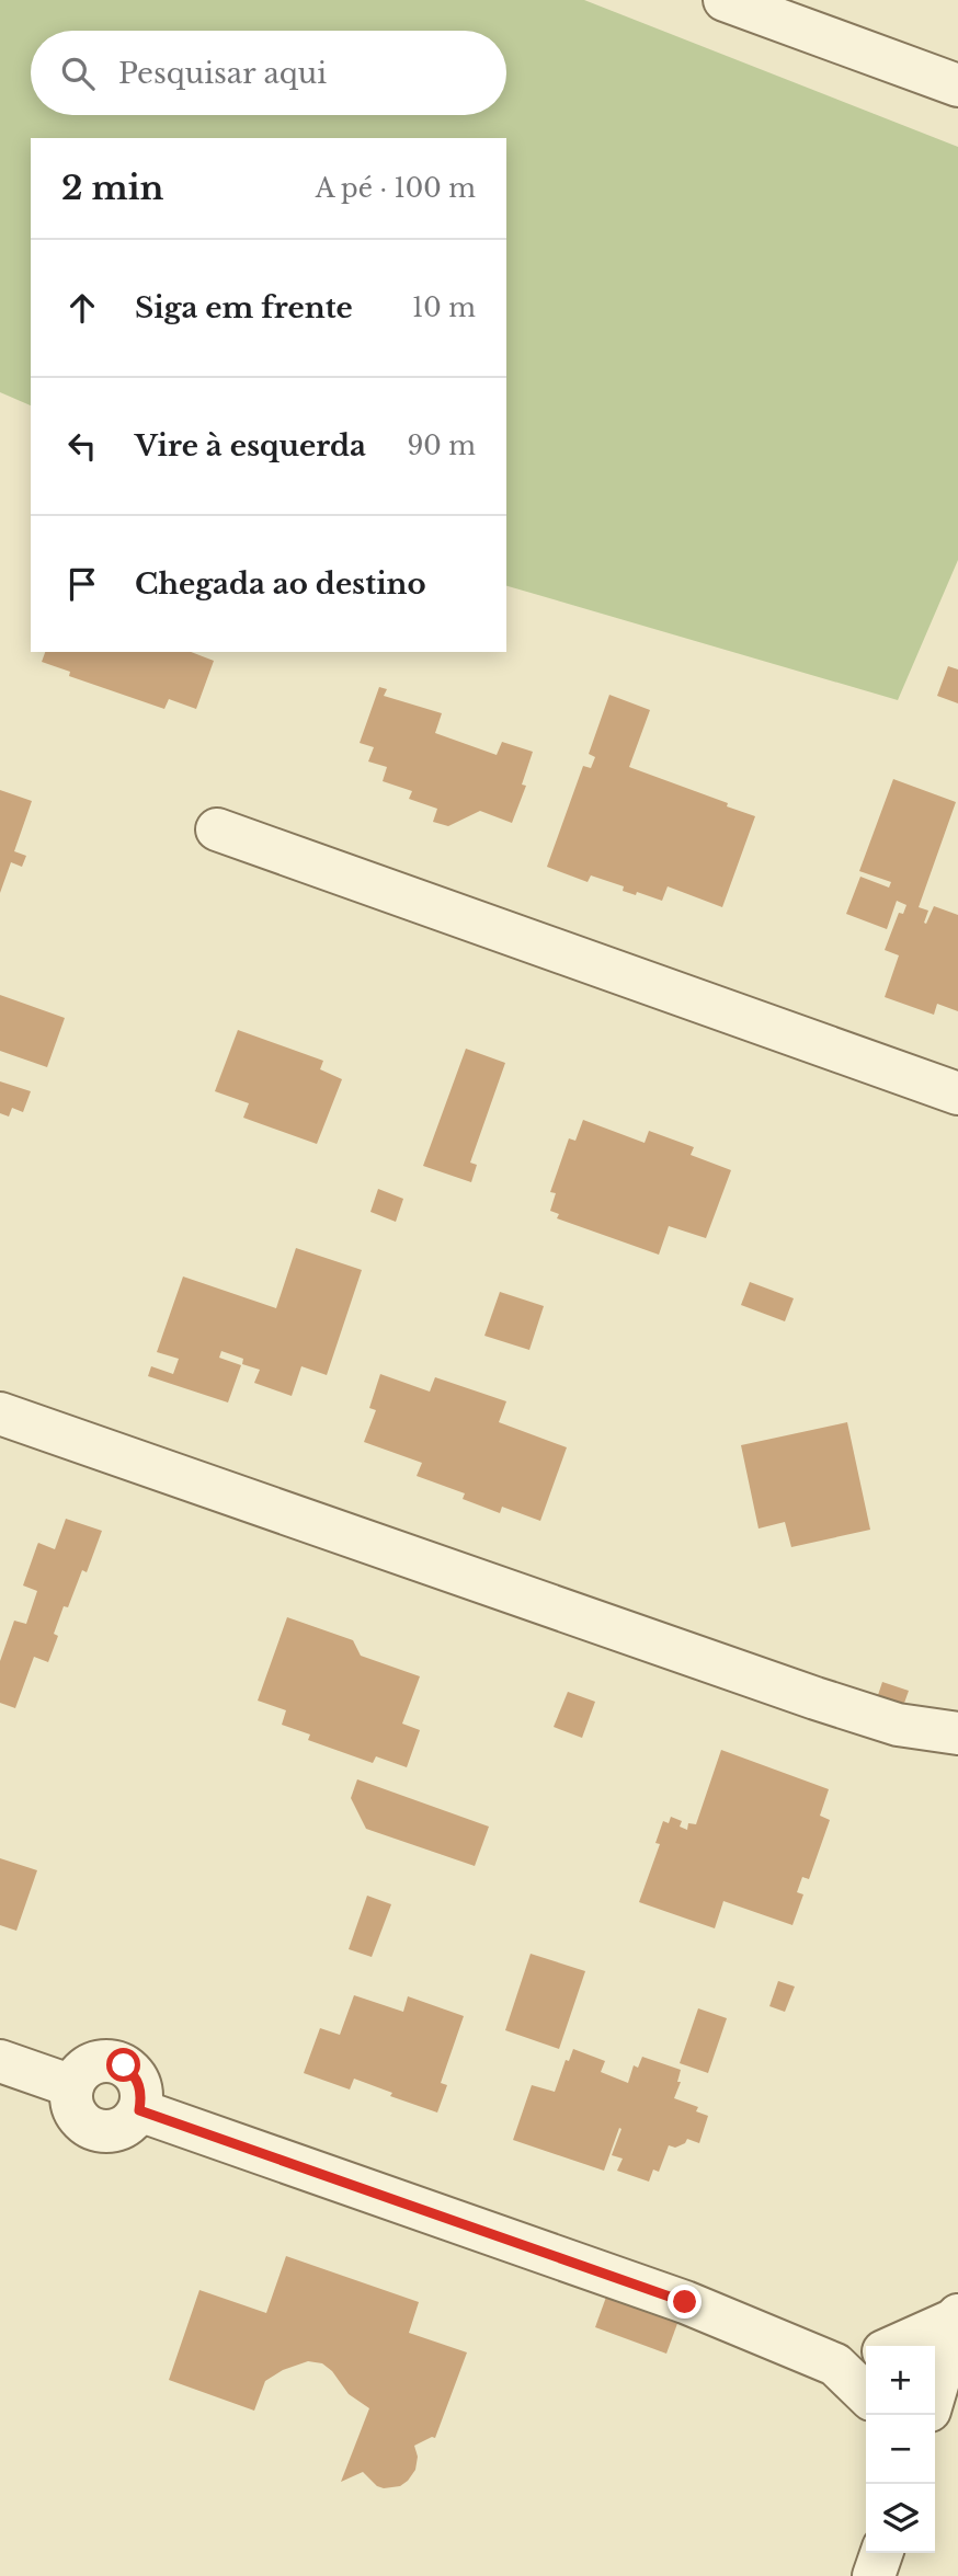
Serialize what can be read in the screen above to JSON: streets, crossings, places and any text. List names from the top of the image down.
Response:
{
  "page": {
    "search": "Pesquisar aqui",
    "heading": ["2 min", "A pé · 100 m"],
    "list": [
      ["Siga em frente", "10 m"],
      ["Vire à esquerda", "90 m"],
      "Chegada ao destino"
    ],
    "map_buttons": ["+", "−"]
  }
}
